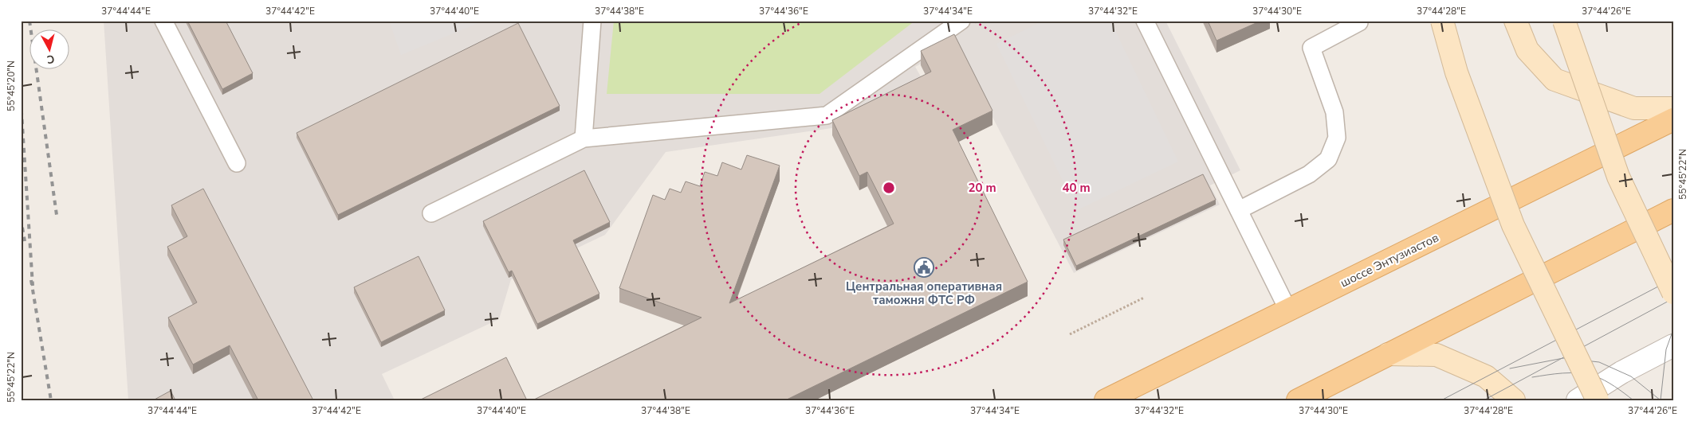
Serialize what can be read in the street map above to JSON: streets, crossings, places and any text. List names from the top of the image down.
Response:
{
  "streets": {
    "main road": ["шоссе Энтузиастов"]
  },
  "places": {
    "public building": ["Центральная оперативная таможня ФТС РФ"]
  },
  "north": "bottom",
  "coordinates": [
    "37°44'44\"E",
    "37°44'42\"E",
    "37°44'40\"E",
    "37°44'38\"E",
    "37°44'36\"E",
    "37°44'34\"E",
    "37°44'32\"E",
    "37°44'30\"E",
    "37°44'28\"E",
    "37°44'26\"E",
    "55°45'20\"N",
    "55°45'22\"N"
  ],
  "rings": ["20 m", "40 m"]
}
